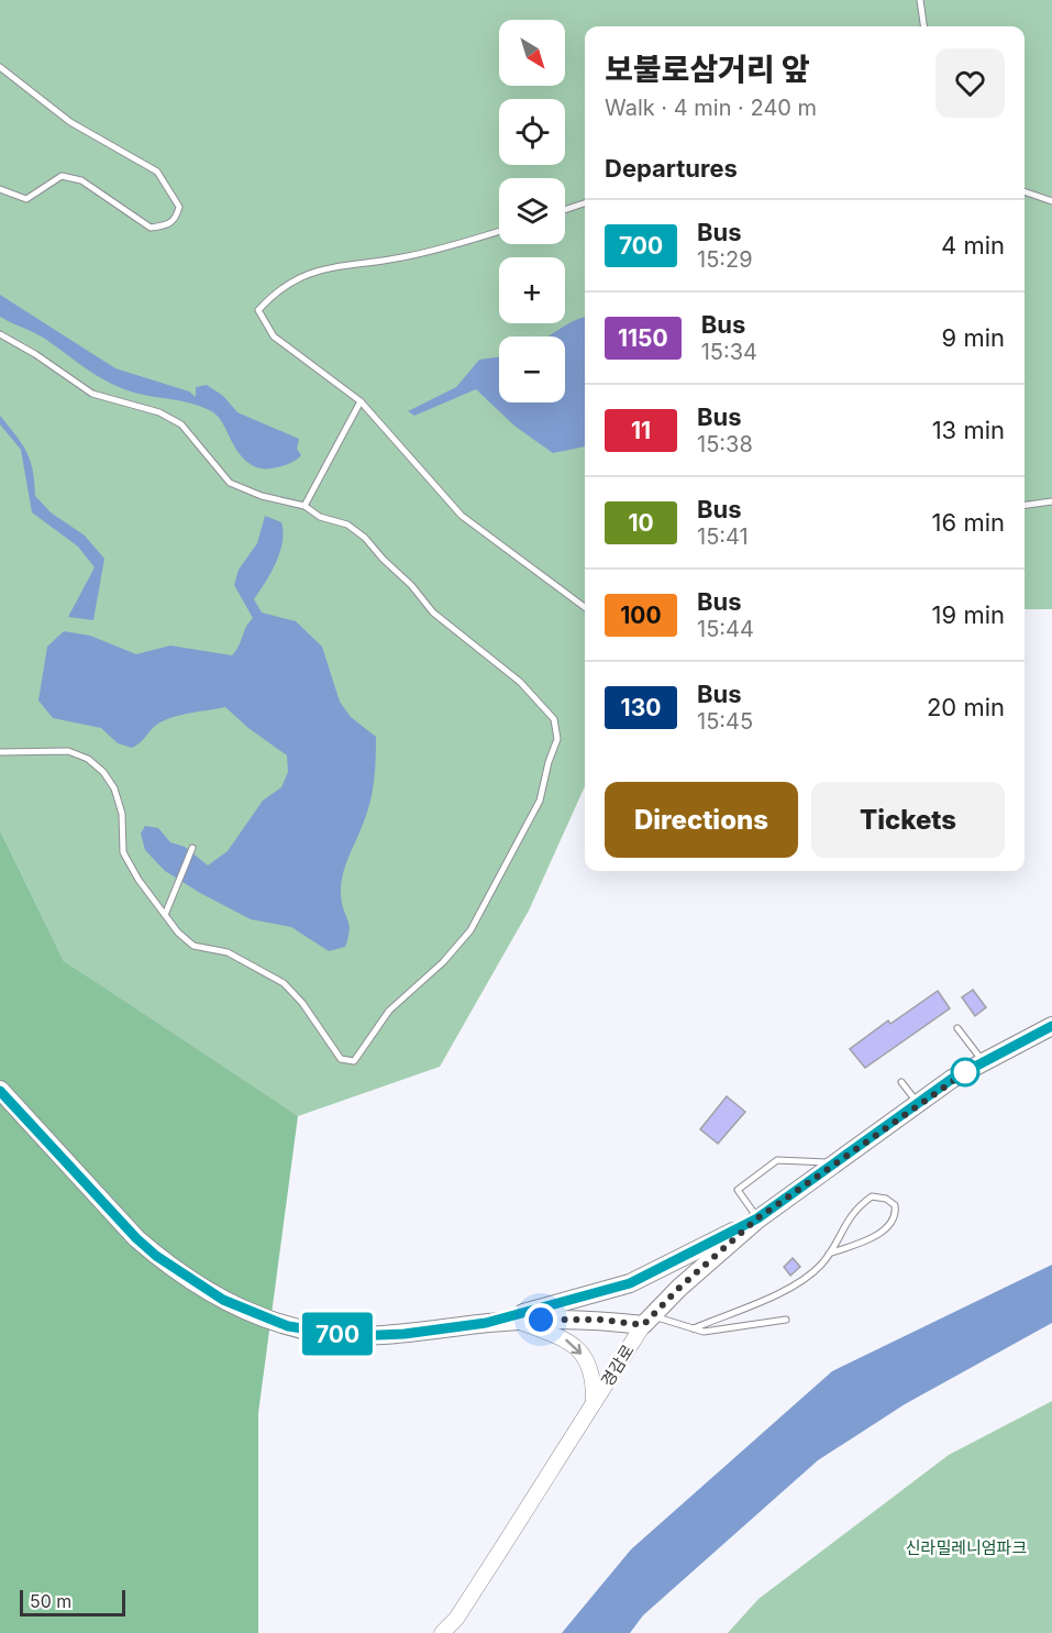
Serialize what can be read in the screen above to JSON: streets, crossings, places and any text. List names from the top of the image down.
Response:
{
  "streets": {
    "main road": ["경감로"]
  },
  "parks": ["신라밀레니엄파크"],
  "lines": ["bus line 700"],
  "scale_bar": "50 m",
  "north": "bottom right",
  "page": {
    "on_map": "700",
    "map_buttons": ["+", "−"],
    "heading": [
      ["보불로삼거리 앞", "Walk · 4 min · 240 m"],
      "Departures"
    ],
    "list": [
      {
        "mark": "700",
        "name": "Bus",
        "note": "15:29",
        "value": "4 min"
      },
      {
        "mark": "1150",
        "name": "Bus",
        "note": "15:34",
        "value": "9 min"
      },
      {
        "mark": "11",
        "name": "Bus",
        "note": "15:38",
        "value": "13 min"
      },
      {
        "mark": "10",
        "name": "Bus",
        "note": "15:41",
        "value": "16 min"
      },
      {
        "mark": "100",
        "name": "Bus",
        "note": "15:44",
        "value": "19 min"
      },
      {
        "mark": "130",
        "name": "Bus",
        "note": "15:45",
        "value": "20 min"
      }
    ],
    "buttons": ["Directions", "Tickets"],
    "scale": "50 m"
  }
}
